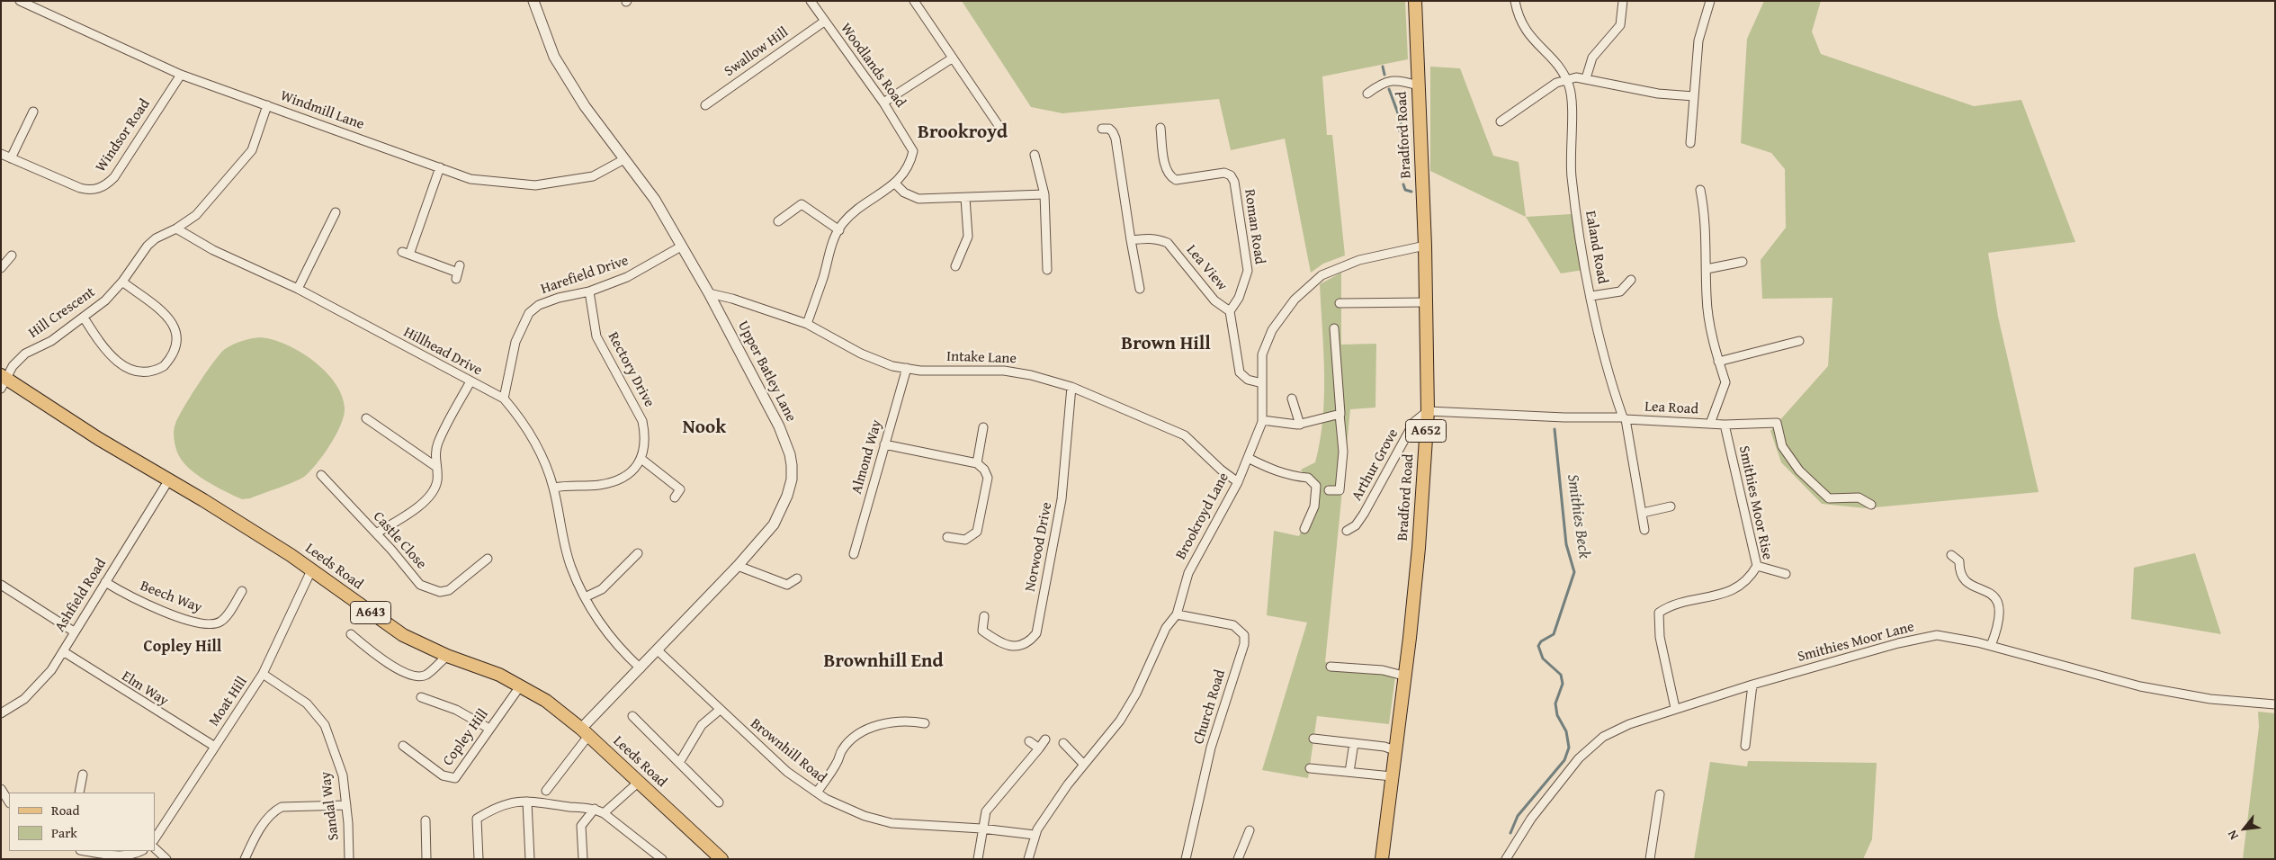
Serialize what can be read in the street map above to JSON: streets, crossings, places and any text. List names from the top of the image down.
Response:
{
  "streets": {
    "main road": [
      "Bradford Road",
      "A652",
      "Leeds Road",
      "A643"
    ],
    "street": [
      "Swallow Hill",
      "Woodlands Road",
      "Windmill Lane",
      "Windsor Road",
      "Roman Road",
      "Ealand Road",
      "Lea View",
      "Harefield Drive",
      "Hill Crescent",
      "Hillhead Drive",
      "Intake Lane",
      "Rectory Drive",
      "Upper Batley Lane",
      "Lea Road",
      "Almond Way",
      "Arthur Grove",
      "Smithies Moor Rise",
      "Brookroyd Lane",
      "Castle Close",
      "Norwood Drive",
      "Ashfield Road",
      "Beech Way",
      "Smithies Moor Lane",
      "Elm Way",
      "Moat Hill",
      "Church Road",
      "Copley Hill",
      "Brownhill Road",
      "Sandal Way"
    ]
  },
  "crossings": [
    ["Swallow Hill", "Woodlands Road"],
    ["Woodlands Road", "Intake Lane"],
    ["Windmill Lane", "Windsor Road"],
    ["Windmill Lane", "Upper Batley Lane"],
    ["Bradford Road", "Lea Road"],
    ["Bradford Road", "Arthur Grove"],
    ["Bradford Road", "Brookroyd Lane"],
    ["Roman Road", "Lea View"],
    ["Ealand Road", "Lea Road"],
    ["Lea View", "Brookroyd Lane"],
    ["Harefield Drive", "Hillhead Drive"],
    ["Harefield Drive", "Rectory Drive"],
    ["Harefield Drive", "Upper Batley Lane"],
    ["Hill Crescent", "Hillhead Drive"],
    ["Hill Crescent", "Leeds Road"],
    ["Hillhead Drive", "Upper Batley Lane"],
    ["Intake Lane", "Upper Batley Lane"],
    ["Intake Lane", "Almond Way"],
    ["Intake Lane", "Brookroyd Lane"],
    ["Intake Lane", "Norwood Drive"],
    ["Upper Batley Lane", "Leeds Road"],
    ["Upper Batley Lane", "Brownhill Road"],
    ["Lea Road", "Arthur Grove"],
    ["Lea Road", "Smithies Moor Rise"],
    ["Smithies Moor Rise", "Smithies Moor Lane"],
    ["Brookroyd Lane", "Church Road"],
    ["Brookroyd Lane", "Brownhill Road"],
    ["Leeds Road", "Ashfield Road"],
    ["Leeds Road", "Moat Hill"],
    ["Leeds Road", "Copley Hill"],
    ["Ashfield Road", "Beech Way"],
    ["Ashfield Road", "Elm Way"],
    ["Elm Way", "Moat Hill"],
    ["Moat Hill", "Sandal Way"]
  ],
  "districts": [
    "Brookroyd",
    "Brown Hill",
    "Nook",
    "Copley Hill",
    "Brownhill End"
  ],
  "water": ["Smithies Beck"],
  "legend": ["Road", "Park"],
  "north": "bottom left"
}
